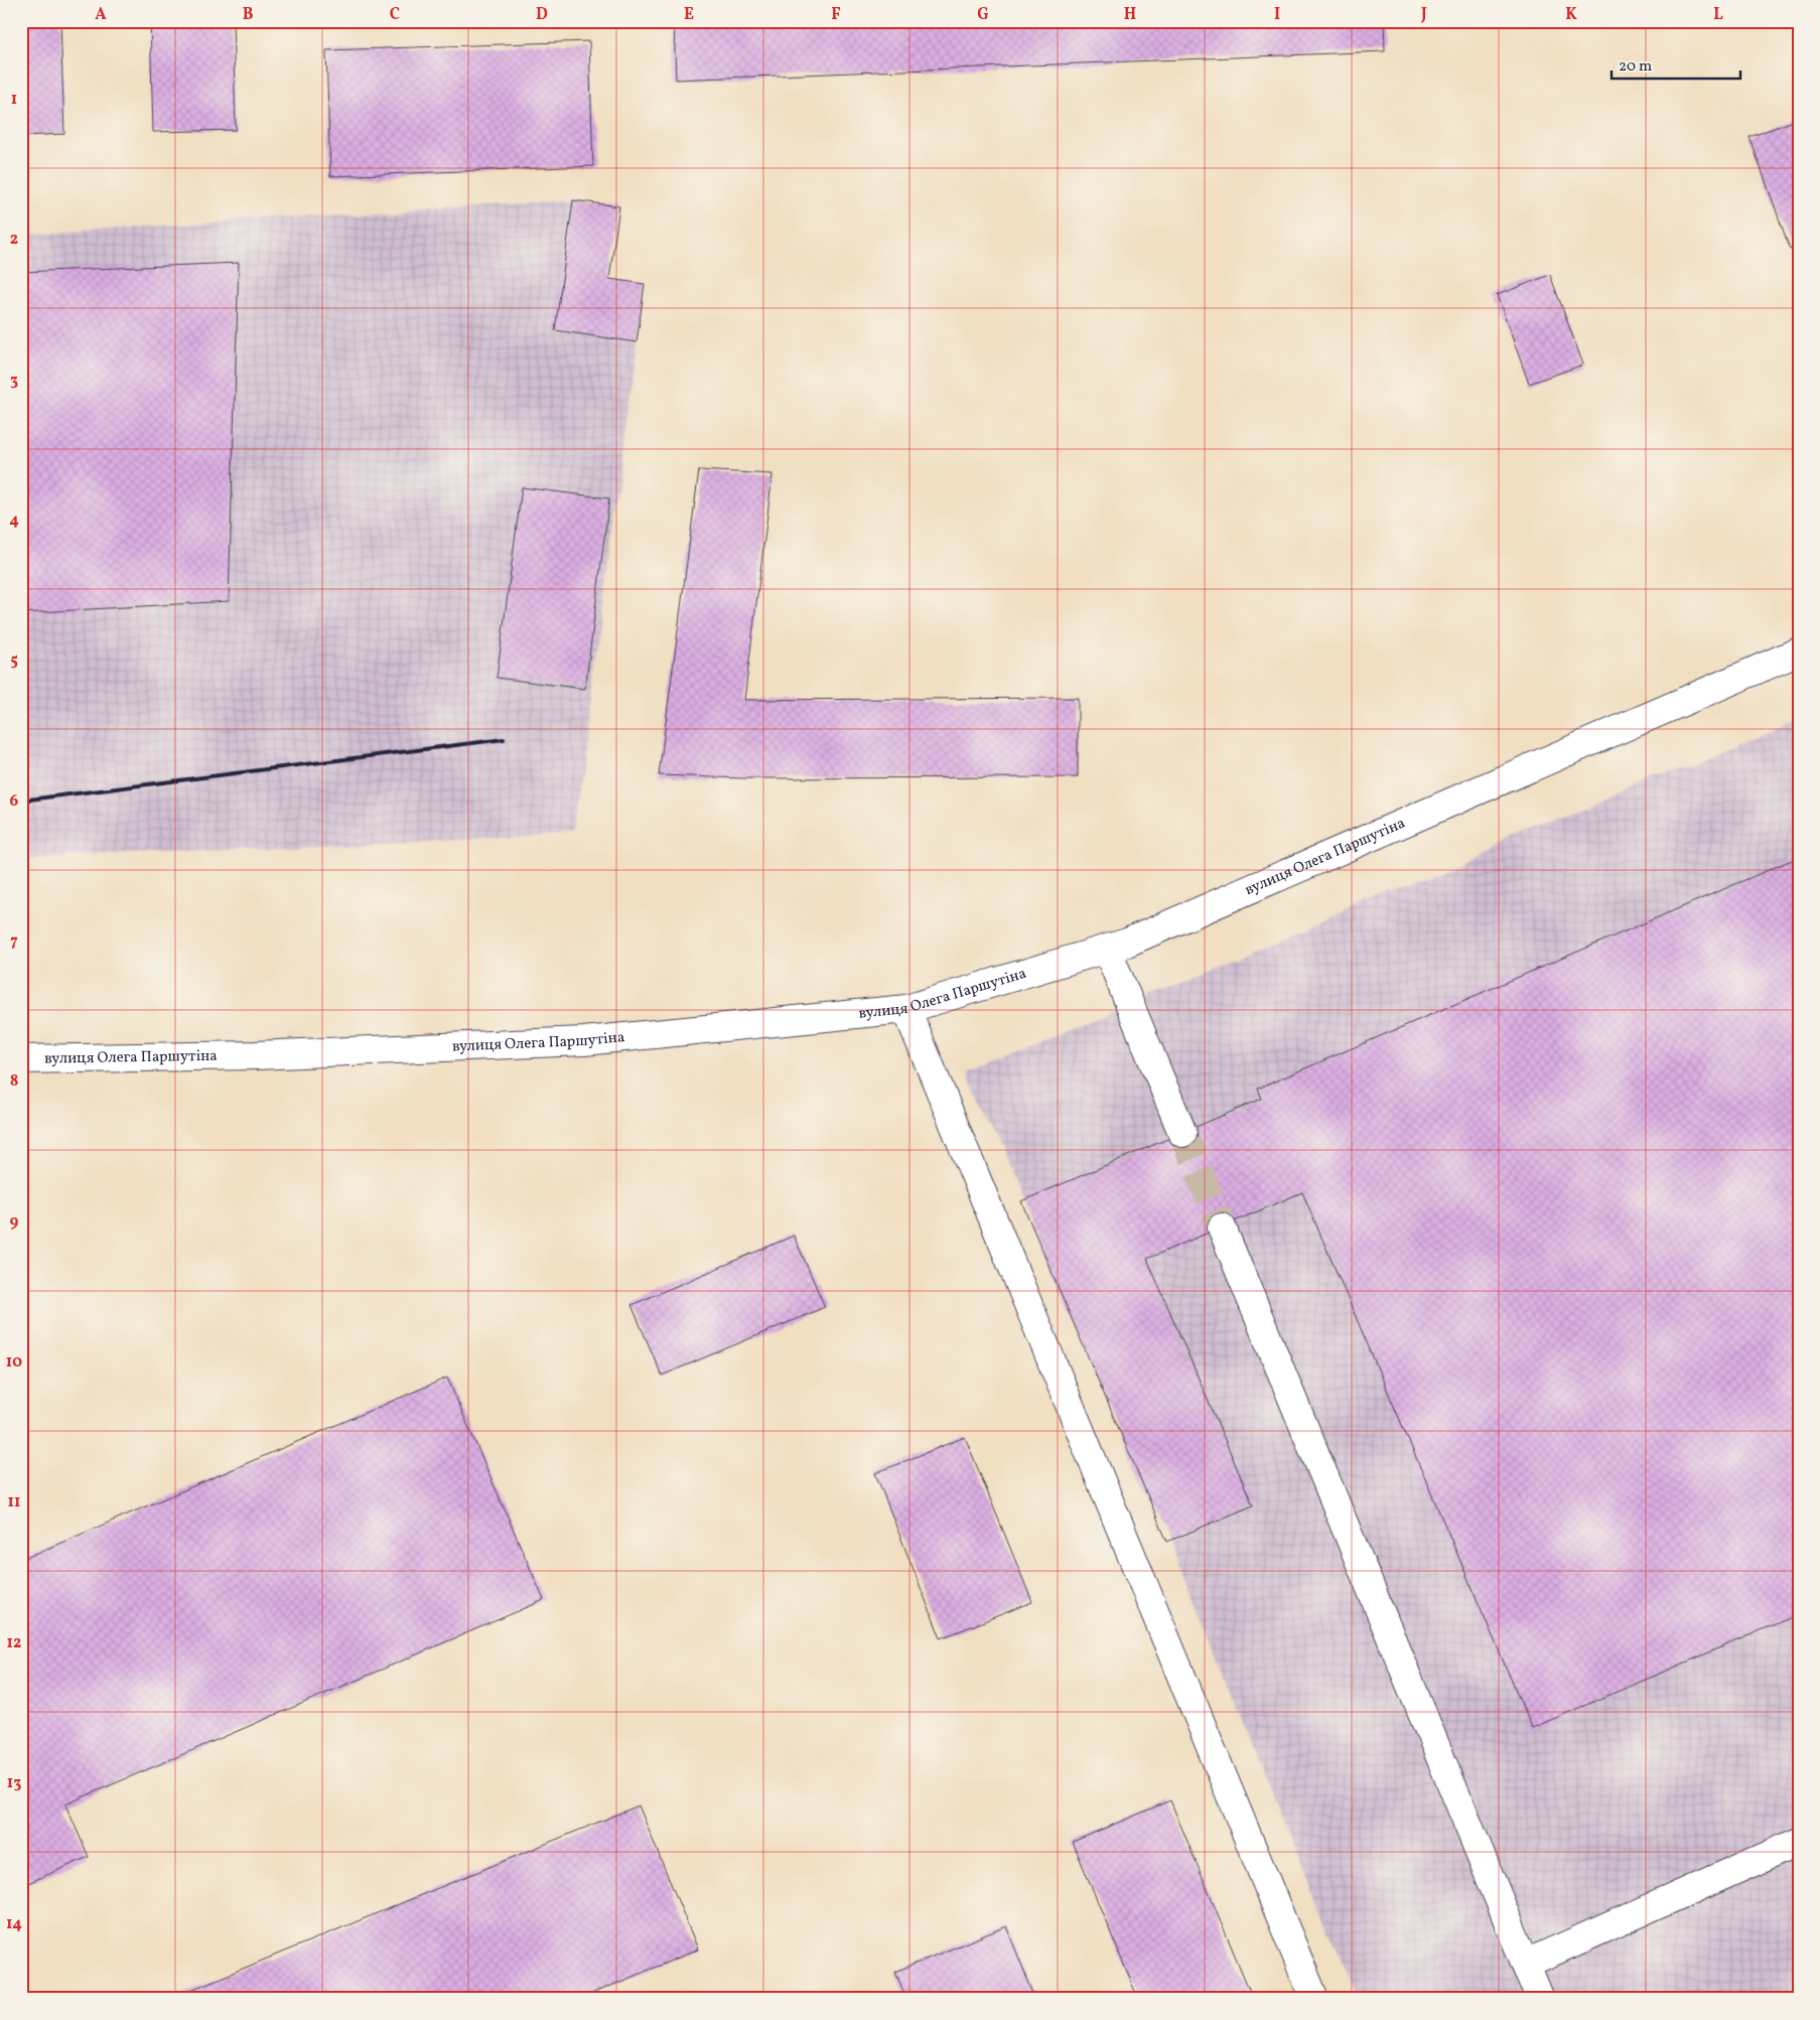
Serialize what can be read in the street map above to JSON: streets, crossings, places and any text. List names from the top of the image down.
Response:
{
  "streets": {
    "street": ["вулиця Олега Паршутіна"]
  },
  "scale_bar": "20 m",
  "grid": {
    "columns": [
      "A",
      "B",
      "C",
      "D",
      "E",
      "F",
      "G",
      "H",
      "I",
      "J",
      "K",
      "L"
    ],
    "rows": [
      "1",
      "2",
      "3",
      "4",
      "5",
      "6",
      "7",
      "8",
      "9",
      "10",
      "11",
      "12",
      "13",
      "14"
    ]
  }
}
